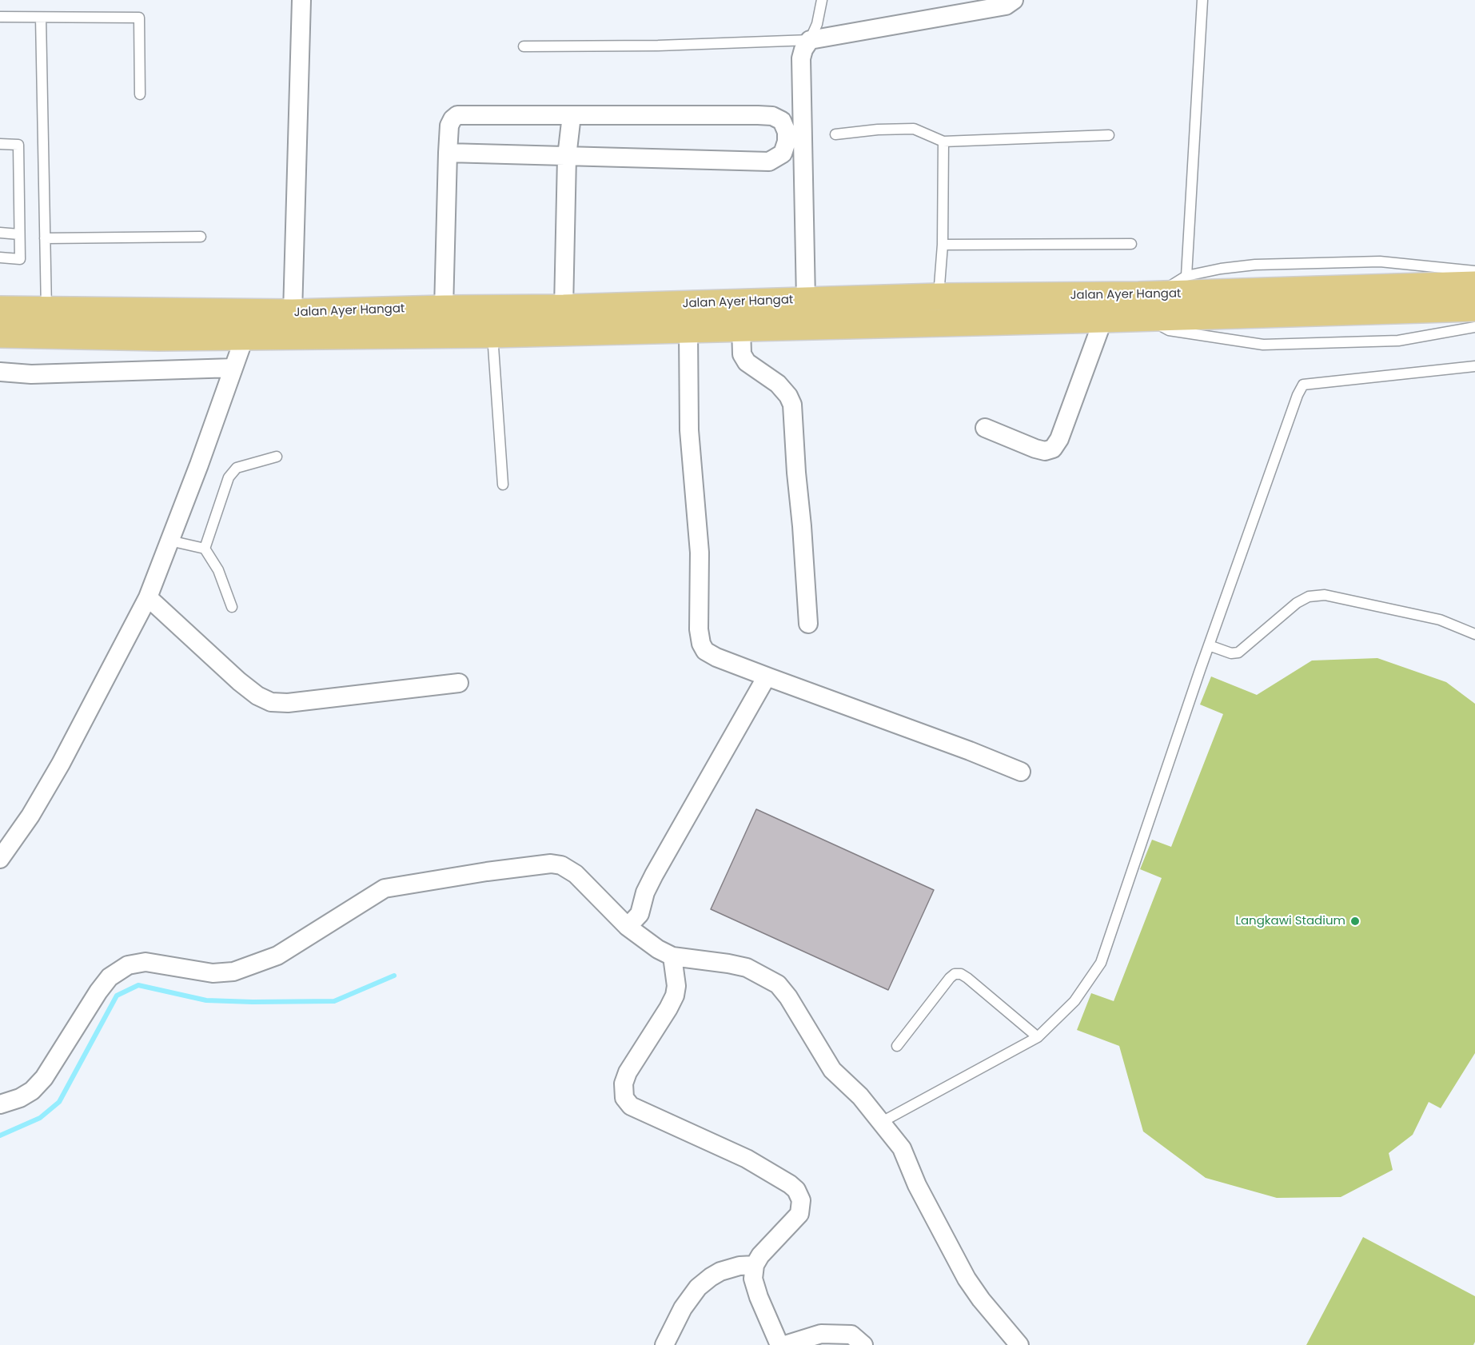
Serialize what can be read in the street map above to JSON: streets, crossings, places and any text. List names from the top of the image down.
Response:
{
  "streets": {
    "main road": ["Jalan Ayer Hangat"]
  },
  "places": ["Langkawi Stadium"]
}
